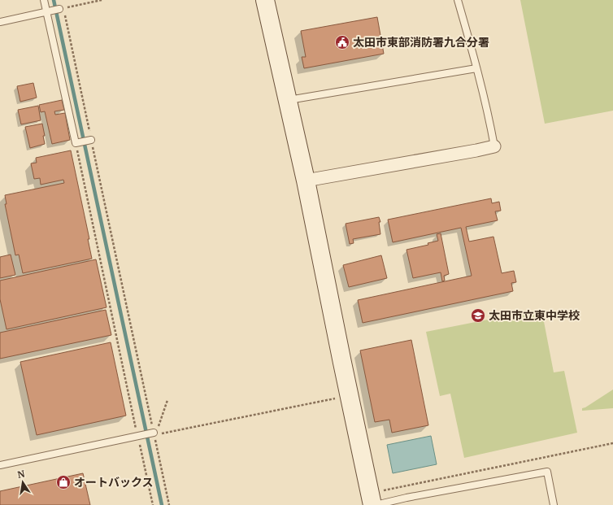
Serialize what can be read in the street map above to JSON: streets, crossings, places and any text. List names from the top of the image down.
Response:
{
  "places": {
    "public building": ["太田市東部消防署九合分署"],
    "school or university": ["太田市立東中学校"],
    "shop": ["オートバックス"]
  },
  "north": "top"
}
